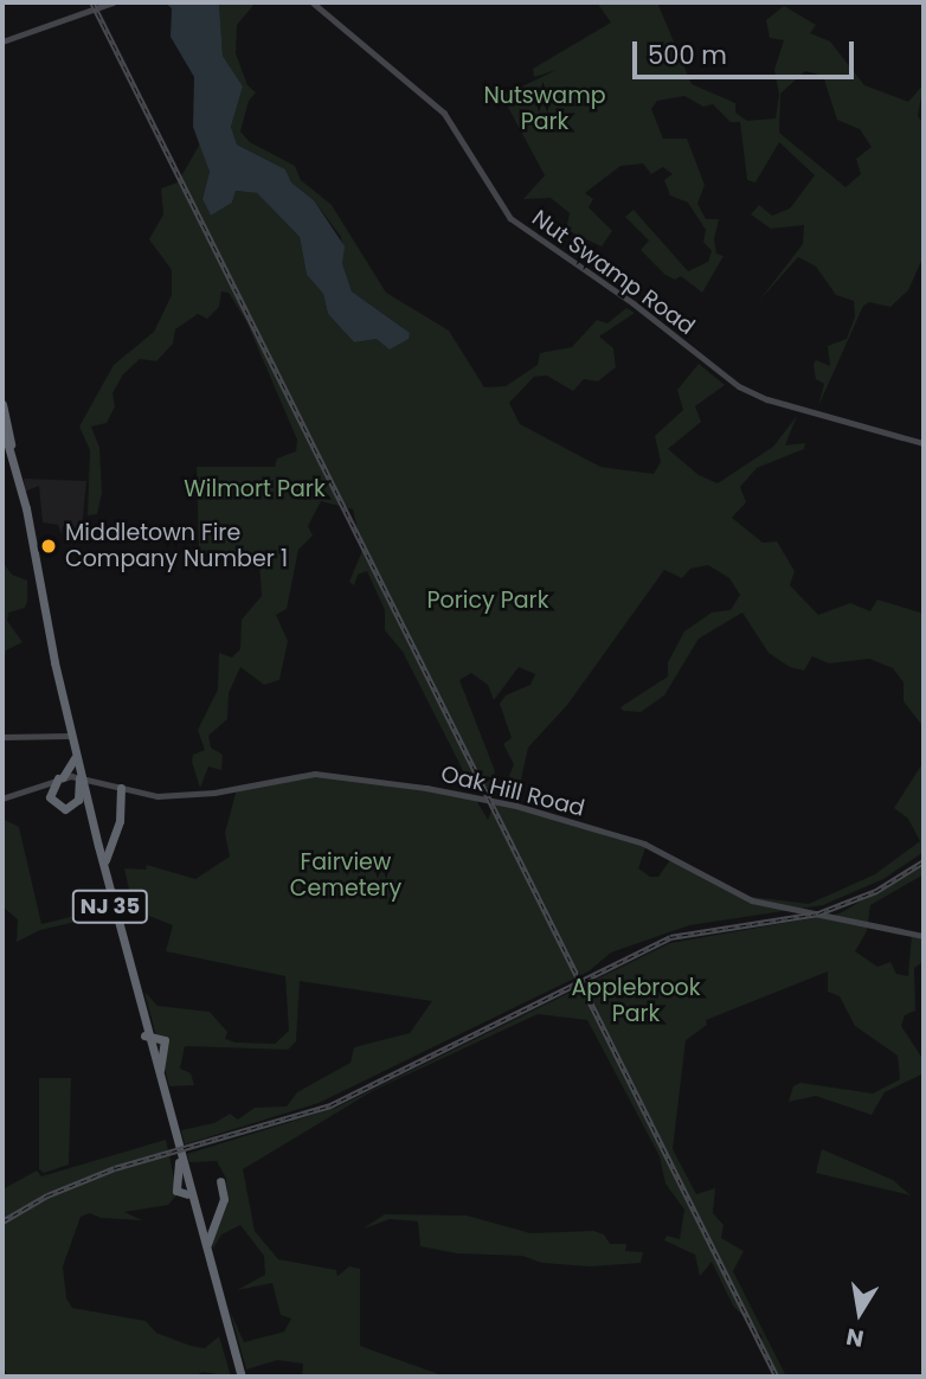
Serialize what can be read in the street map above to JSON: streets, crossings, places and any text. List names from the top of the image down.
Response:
{
  "streets": {
    "highway": ["NJ 35"],
    "street": ["Nut Swamp Road", "Oak Hill Road"]
  },
  "crossings": [
    ["Oak Hill Road", "NJ 35"]
  ],
  "parks": [
    "Nutswamp Park",
    "Wilmort Park",
    "Poricy Park",
    "Fairview Cemetery",
    "Applebrook Park"
  ],
  "places": ["Middletown Fire Company Number 1"],
  "scale_bar": "500 m",
  "north": "bottom"
}
